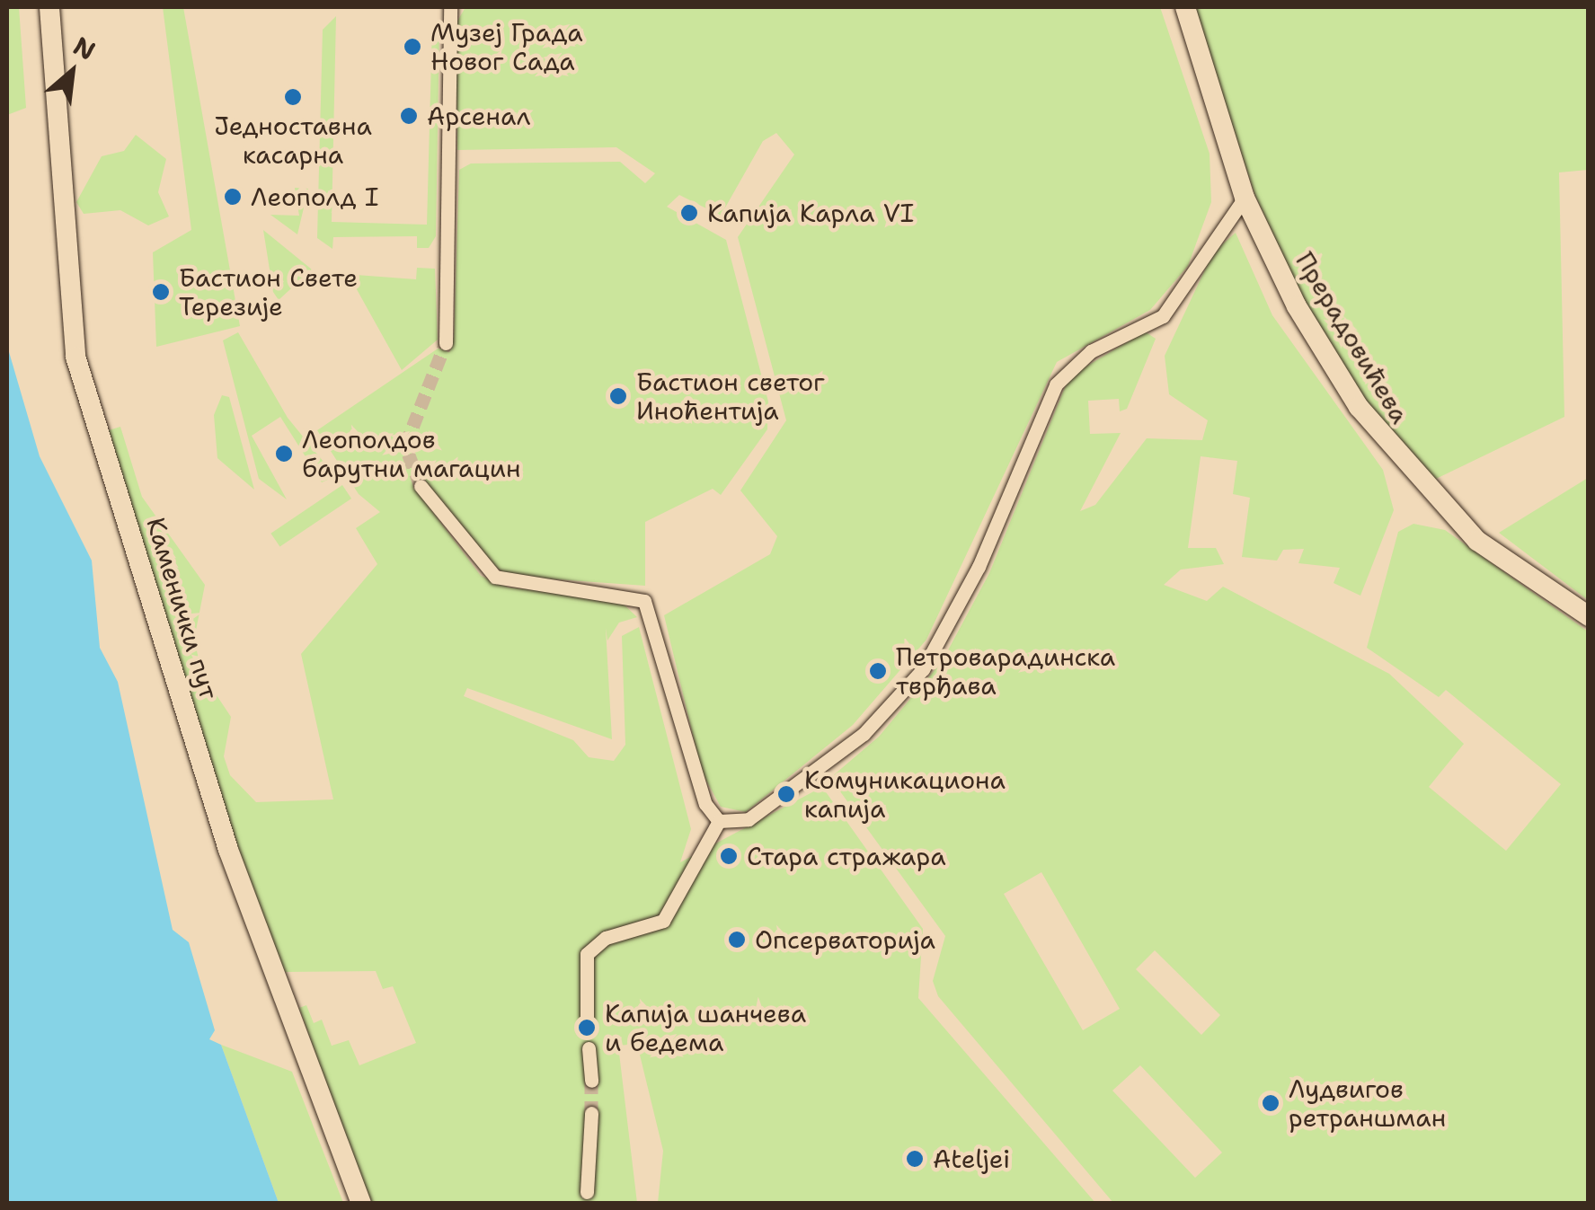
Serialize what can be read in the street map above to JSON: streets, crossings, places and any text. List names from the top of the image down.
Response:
{
  "streets": {
    "main road": ["Прерадовићева", "Каменички пут"]
  },
  "places": [
    "Музеј Града Новог Сада",
    "Једноставна касарна",
    "Арсенал",
    "Леополд I",
    "Капија Карла VI",
    "Бастион Свете Терезије",
    "Бастион светог Иноћентија",
    "Леополдов барутни магацин",
    "Петроварадинска тврђава",
    "Комуникациона капија",
    "Стара стражара",
    "Опсерваторија",
    "Капија шанчева и бедема",
    "Лудвигов ретраншман",
    "Ateljei"
  ],
  "north": "top right"
}
